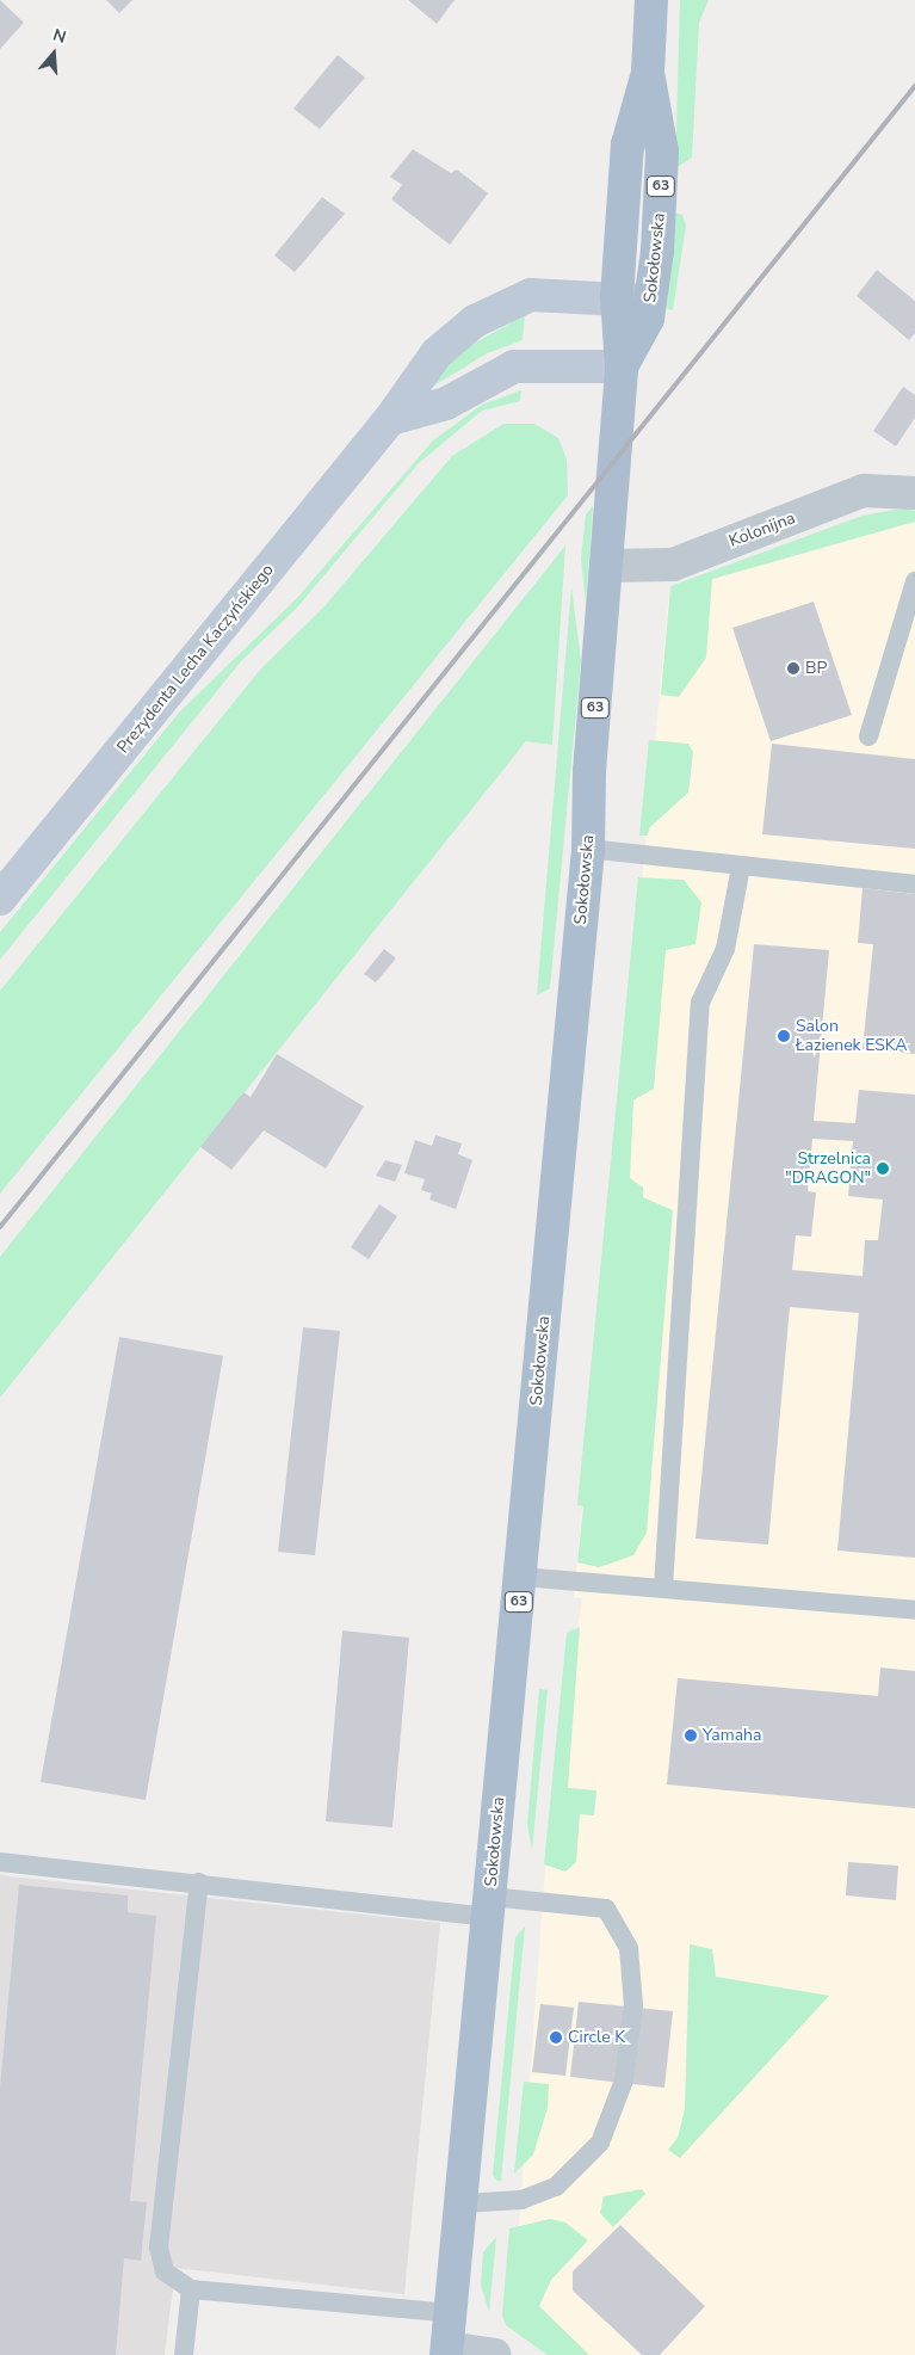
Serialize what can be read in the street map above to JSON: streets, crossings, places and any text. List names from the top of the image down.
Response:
{
  "streets": {
    "main road": ["63", "Sokołowska", "Prezydenta Lecha Kaczyńskiego"],
    "street": ["Kolonijna"]
  },
  "crossings": [
    ["Sokołowska", "Kolonijna"],
    ["Sokołowska", "Prezydenta Lecha Kaczyńskiego"]
  ],
  "places": [
    "BP",
    "Salon Łazienek ESKA",
    "Strzelnica \"DRAGON\"",
    "Yamaha",
    "Circle K"
  ],
  "north": "top"
}
